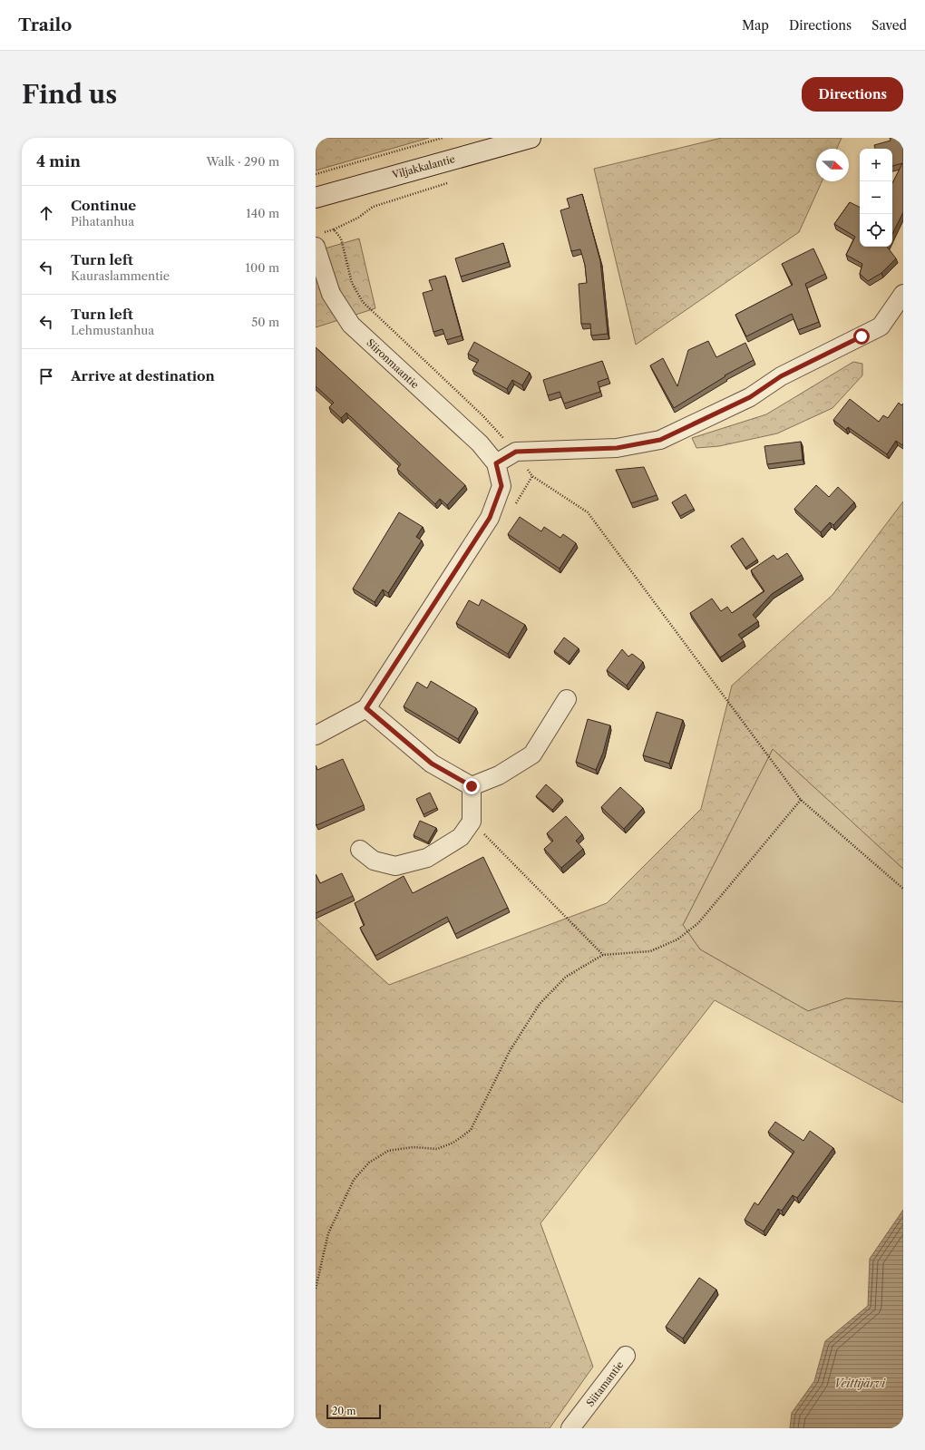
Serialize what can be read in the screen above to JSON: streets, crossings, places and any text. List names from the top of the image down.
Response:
{
  "streets": {
    "main road": ["Viljakkalantie"],
    "street": ["Siironmaantie", "Siitamantie"]
  },
  "water": ["Veittijärvi"],
  "scale_bar": "20 m",
  "north": "right",
  "page": {
    "header": "Trailo",
    "nav": ["Map", "Directions", "Saved"],
    "buttons": "Directions",
    "title": "Find us",
    "heading": ["4 min", "Walk · 290 m"],
    "map_buttons": ["+", "−"],
    "list": [
      ["Continue", "Pihatanhua", "140 m"],
      ["Turn left", "Kauraslammentie", "100 m"],
      ["Turn left", "Lehmustanhua", "50 m"],
      "Arrive at destination"
    ],
    "scale": "20 m"
  }
}
